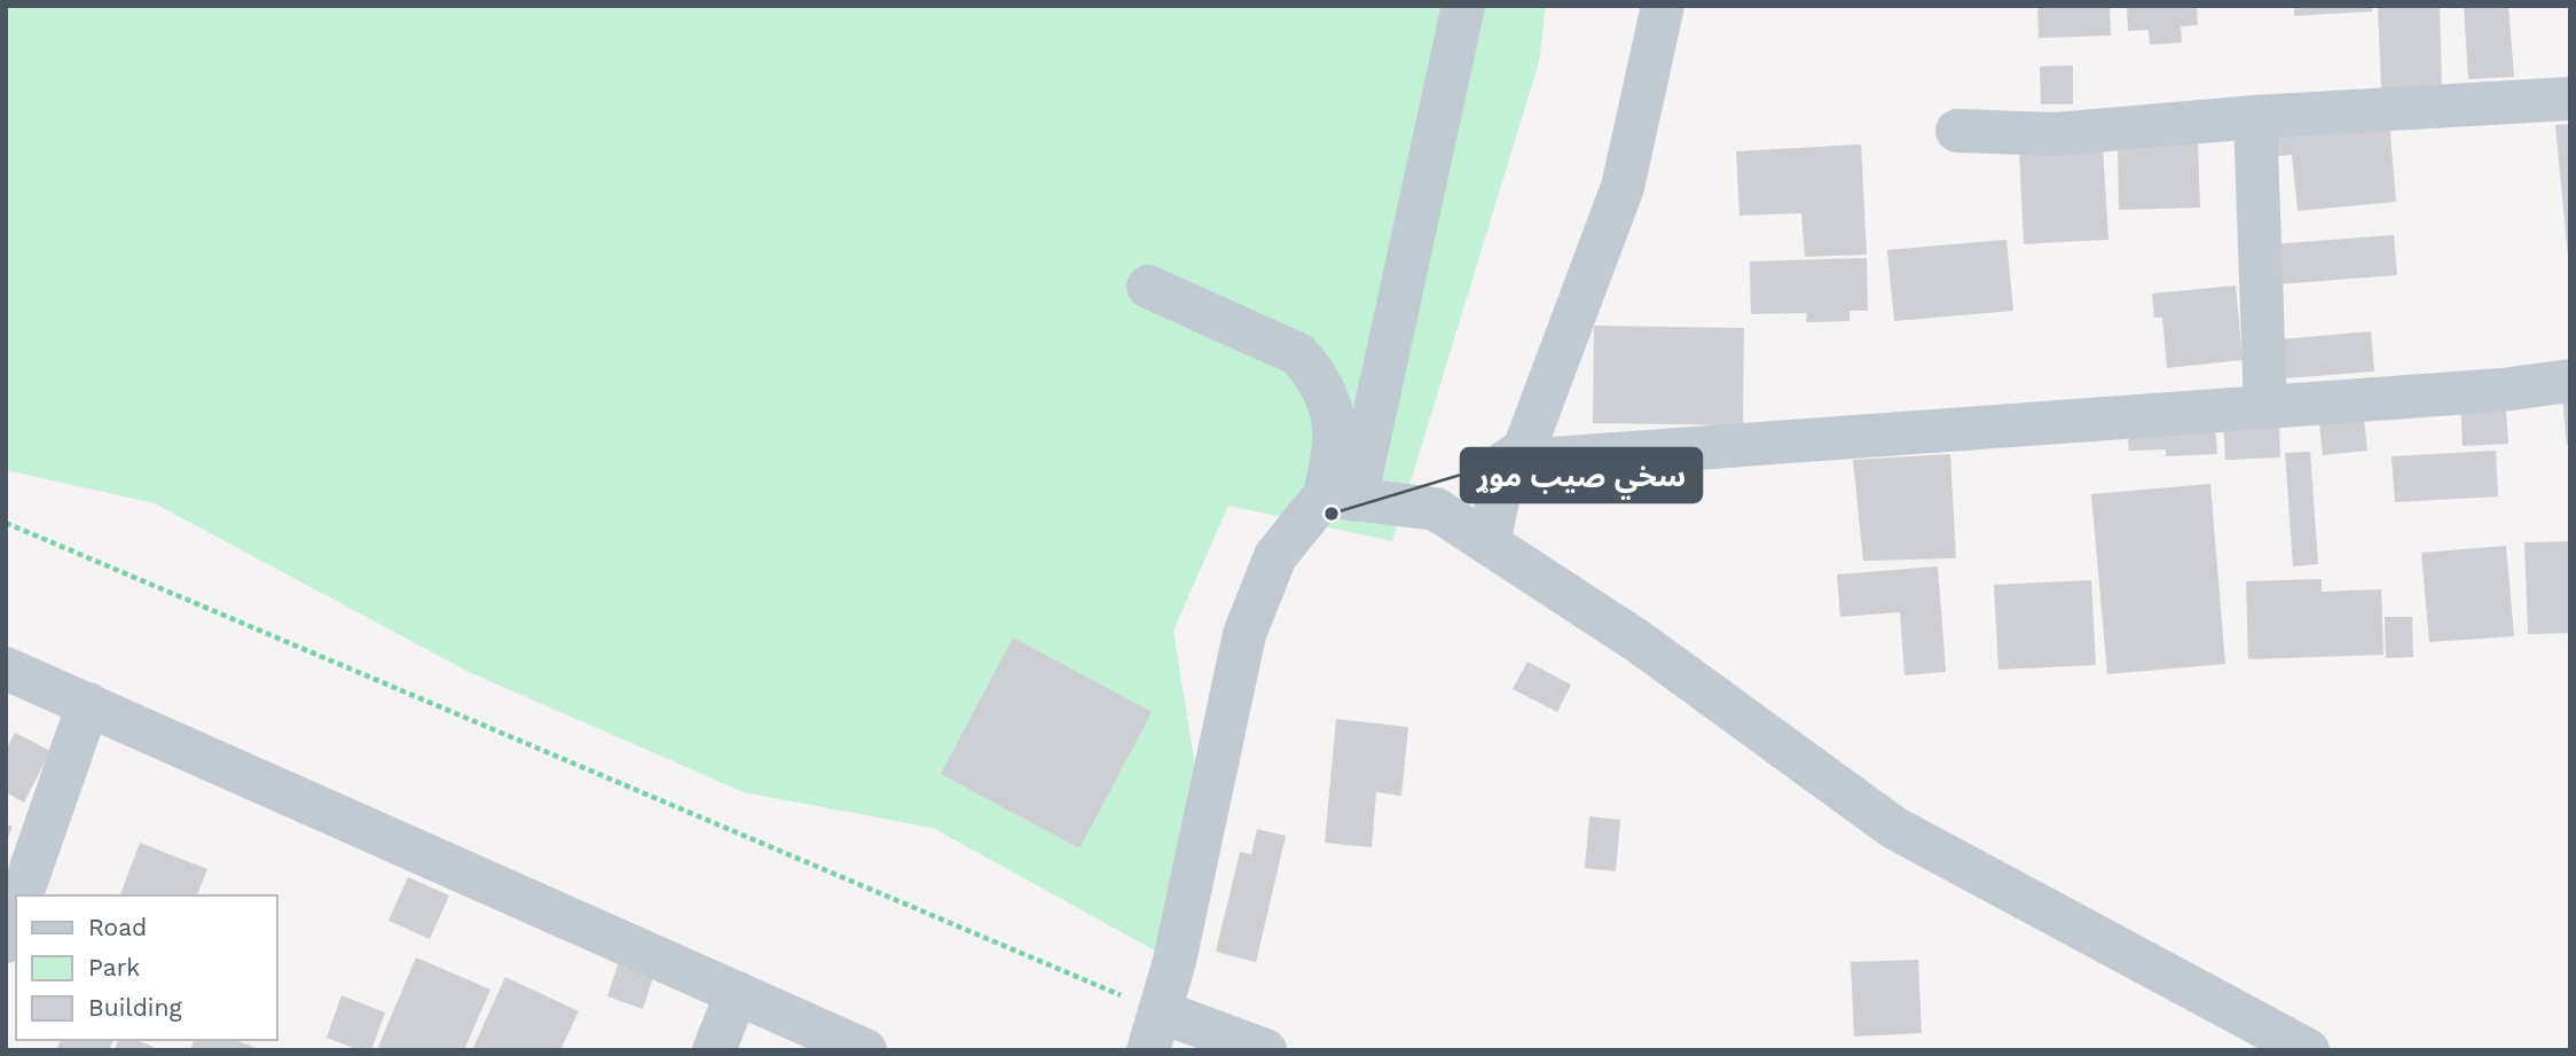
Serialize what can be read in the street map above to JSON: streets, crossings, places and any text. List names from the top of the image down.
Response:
{
  "places": ["سخي صیب موړ"],
  "legend": ["Road", "Park", "Building"]
}
